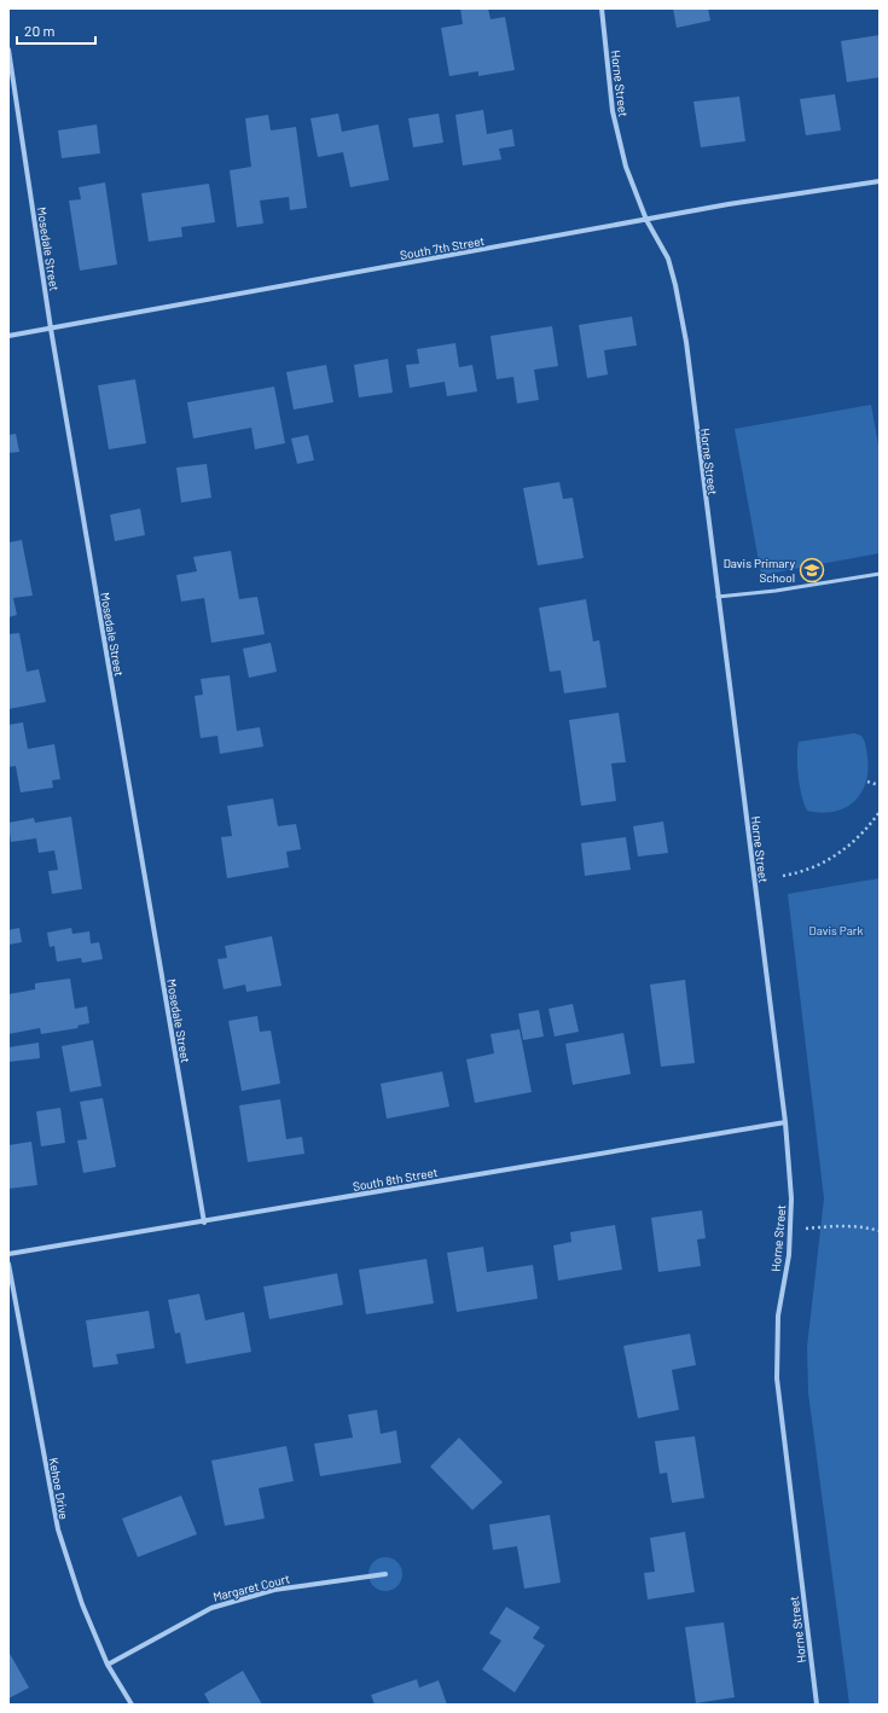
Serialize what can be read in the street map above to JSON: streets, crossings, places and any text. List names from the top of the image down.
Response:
{
  "streets": {
    "street": [
      "Horne Street",
      "South 7th Street",
      "Mosedale Street",
      "South 8th Street",
      "Kehoe Drive",
      "Margaret Court"
    ]
  },
  "crossings": [
    ["Horne Street", "South 7th Street"],
    ["Horne Street", "South 8th Street"],
    ["South 7th Street", "Mosedale Street"],
    ["Mosedale Street", "South 8th Street"],
    ["Kehoe Drive", "Margaret Court"]
  ],
  "parks": ["Davis Park"],
  "places": {
    "school or university": ["Davis Primary School"]
  },
  "scale_bar": "20 m"
}
